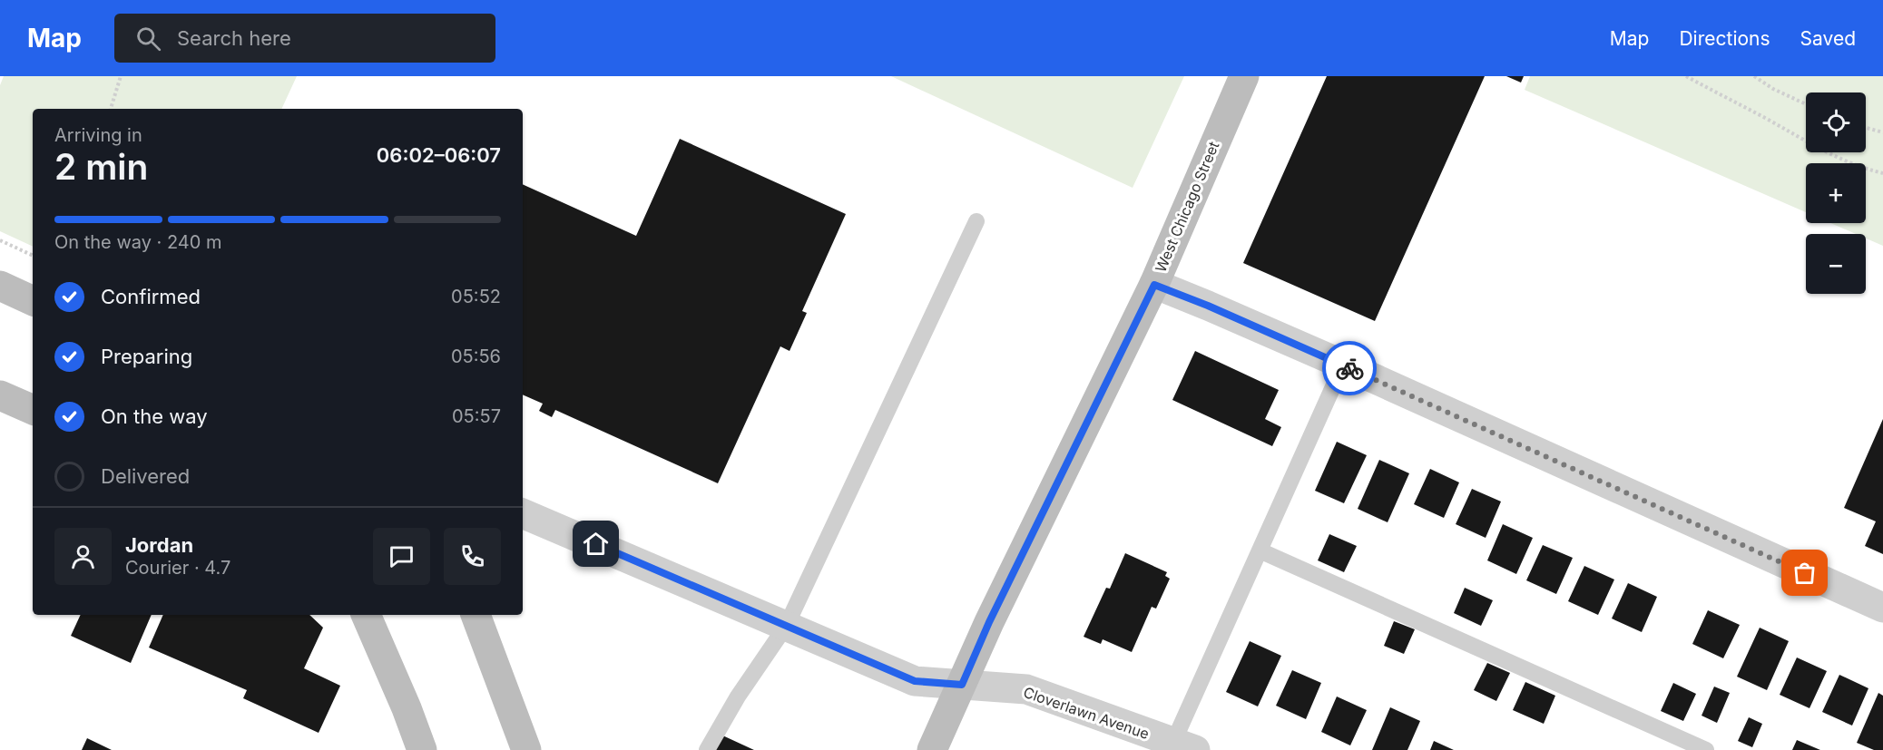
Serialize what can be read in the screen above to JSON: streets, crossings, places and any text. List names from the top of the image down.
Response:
{
  "streets": {
    "street": ["West Chicago Street", "Cloverlawn Avenue"]
  },
  "crossings": [
    ["West Chicago Street", "Cloverlawn Avenue"]
  ],
  "page": {
    "header": "Map",
    "search": "Search here",
    "nav": ["Map", "Directions", "Saved"],
    "map_buttons": ["+", "−"],
    "heading": ["2 min", "Arriving in", "06:02–06:07"],
    "panel": ["Jordan", "Courier · 4.7"],
    "bar": "On the way · 240 m",
    "list": [
      ["Confirmed", "05:52"],
      ["Preparing", "05:56"],
      ["On the way", "05:57"],
      "Delivered"
    ]
  }
}
